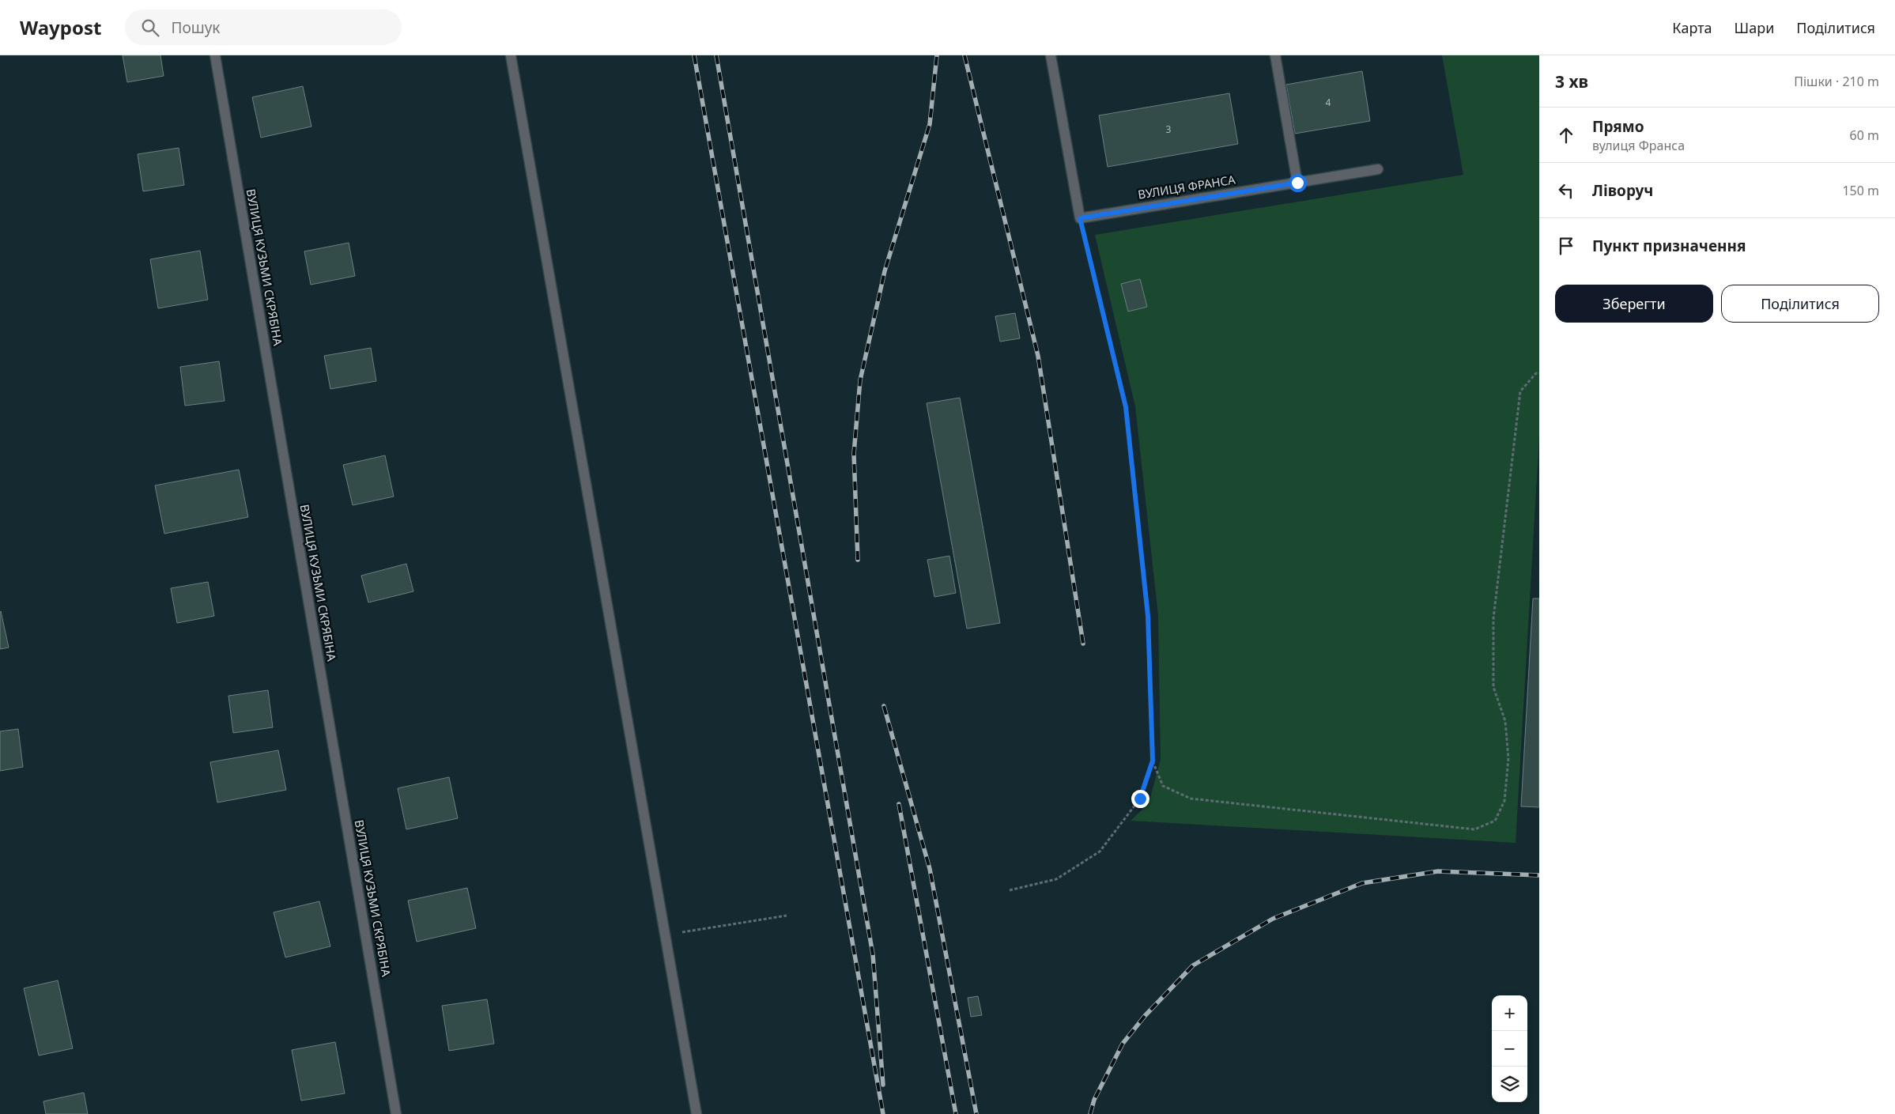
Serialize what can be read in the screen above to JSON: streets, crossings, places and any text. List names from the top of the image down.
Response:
{
  "streets": {
    "street": ["ВУЛИЦЯ ФРАНСА", "ВУЛИЦЯ КУЗЬМИ СКРЯБІНА"]
  },
  "house_numbers": ["4", "3"],
  "page": {
    "header": "Waypost",
    "search": "Пошук",
    "nav": ["Карта", "Шари", "Поділитися"],
    "heading": ["3 хв", "Пішки · 210 m"],
    "list": [
      ["Прямо", "вулиця Франса", "60 m"],
      ["Ліворуч", "150 m"],
      "Пункт призначення"
    ],
    "buttons": ["Зберегти", "Поділитися"],
    "map_buttons": ["+", "−"]
  }
}
